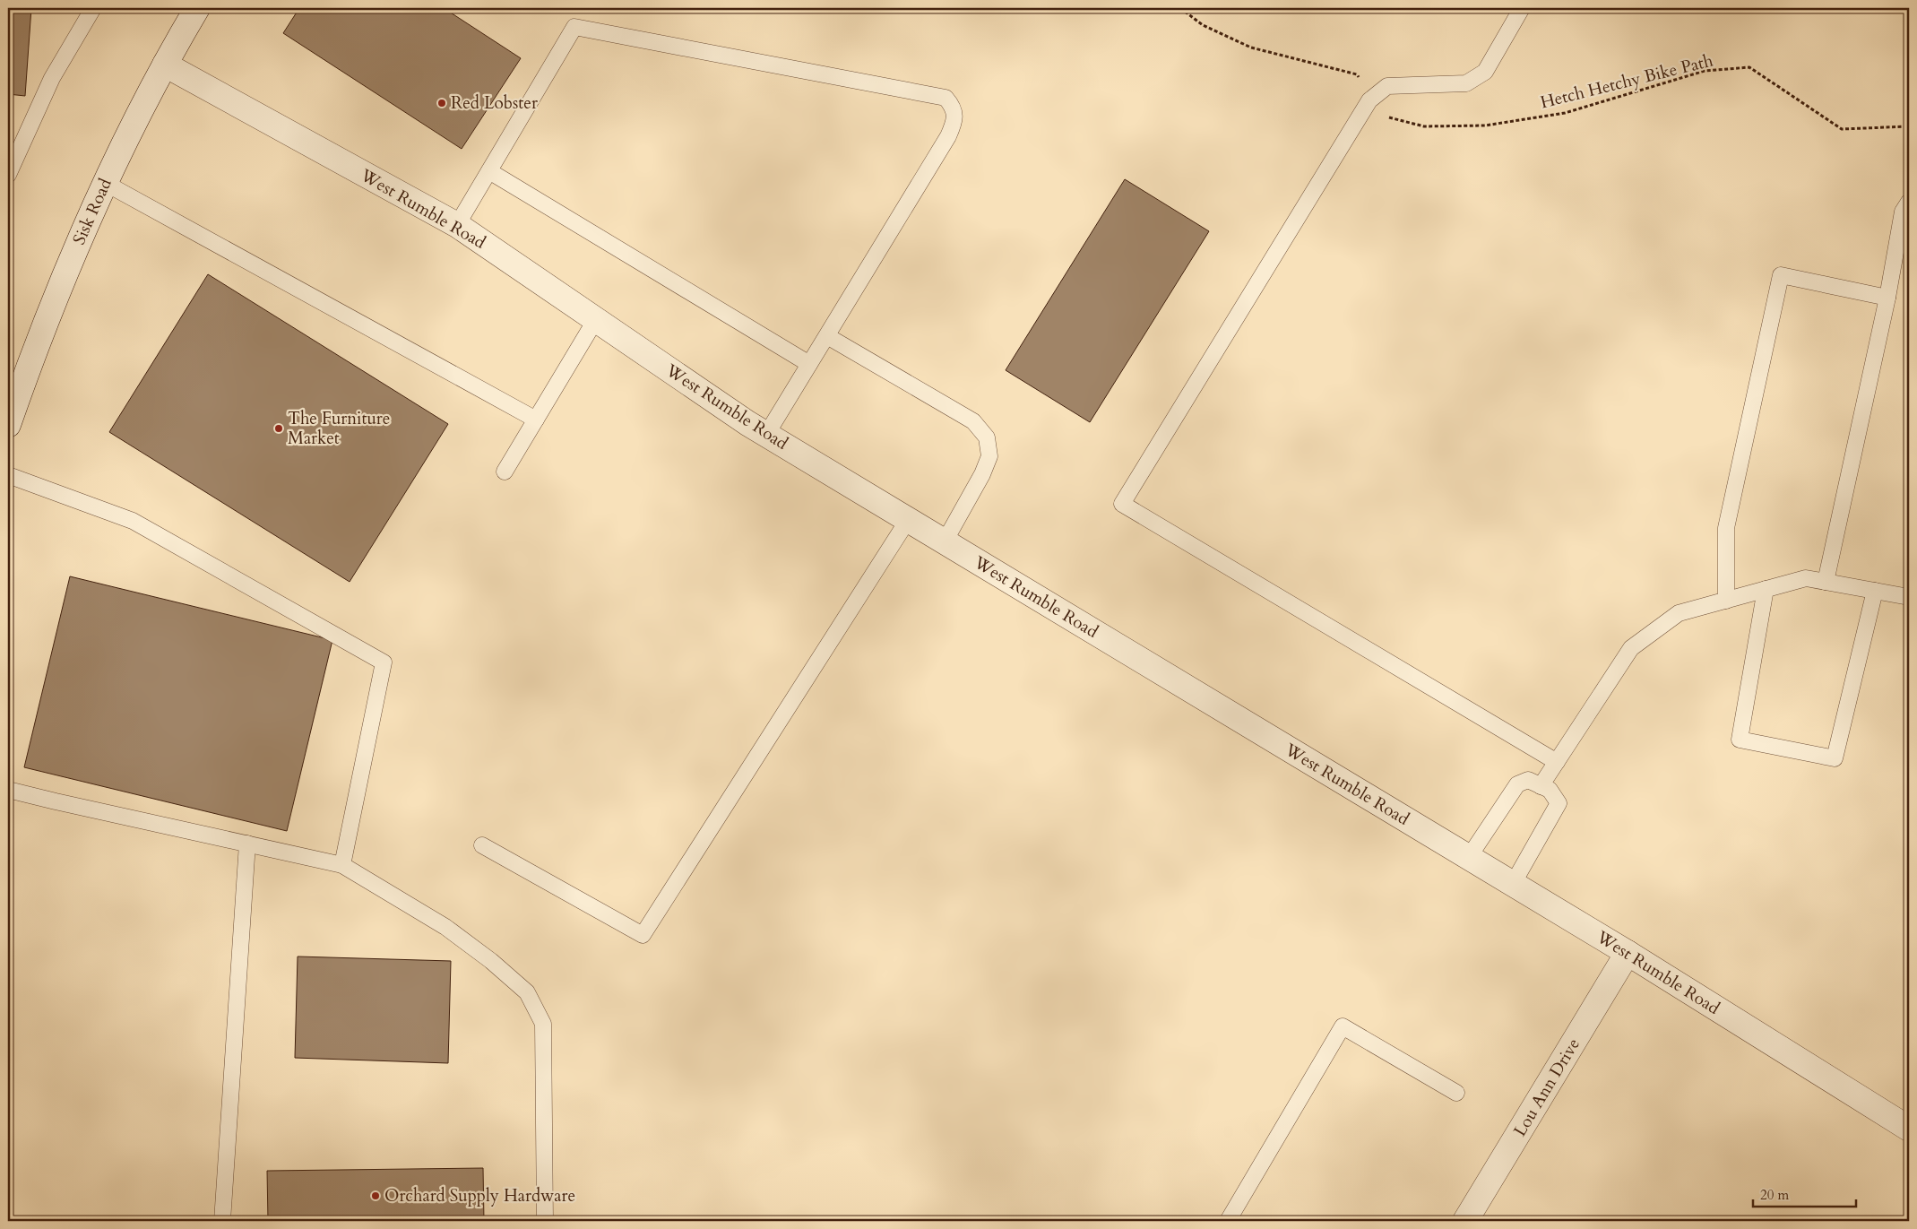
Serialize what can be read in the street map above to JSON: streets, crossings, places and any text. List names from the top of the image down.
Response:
{
  "streets": {
    "street": ["West Rumble Road", "Sisk Road", "Lou Ann Drive"],
    "path": ["Hetch Hetchy Bike Path"]
  },
  "crossings": [
    ["West Rumble Road", "Sisk Road"],
    ["West Rumble Road", "Lou Ann Drive"]
  ],
  "places": ["Red Lobster", "The Furniture Market", "Orchard Supply Hardware"],
  "scale_bar": "20 m"
}
